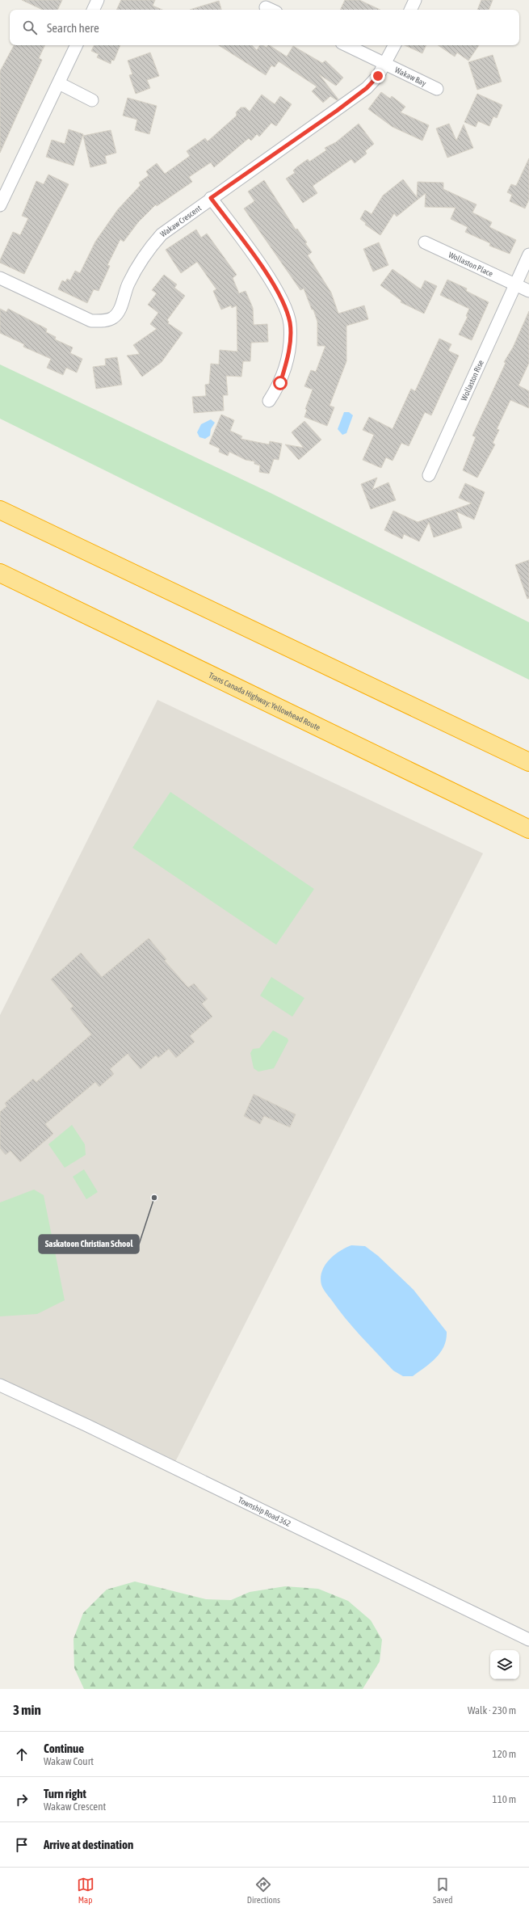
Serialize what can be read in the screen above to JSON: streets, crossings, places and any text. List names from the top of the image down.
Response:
{
  "streets": {
    "highway": ["Trans Canada Highway: Yellowhead Route"],
    "street": [
      "Wakaw Bay",
      "Wakaw Crescent",
      "Wollaston Place",
      "Wollaston Rise",
      "Township Road 362"
    ]
  },
  "crossings": [
    ["Wakaw Bay", "Wakaw Crescent"],
    ["Wollaston Place", "Wollaston Rise"]
  ],
  "places": ["Saskatoon Christian School"],
  "page": {
    "search": "Search here",
    "heading": ["3 min", "Walk · 230 m"],
    "list": [
      ["Continue", "Wakaw Court", "120 m"],
      ["Turn right", "Wakaw Crescent", "110 m"],
      "Arrive at destination"
    ],
    "nav": ["Map", "Directions", "Saved"]
  }
}
